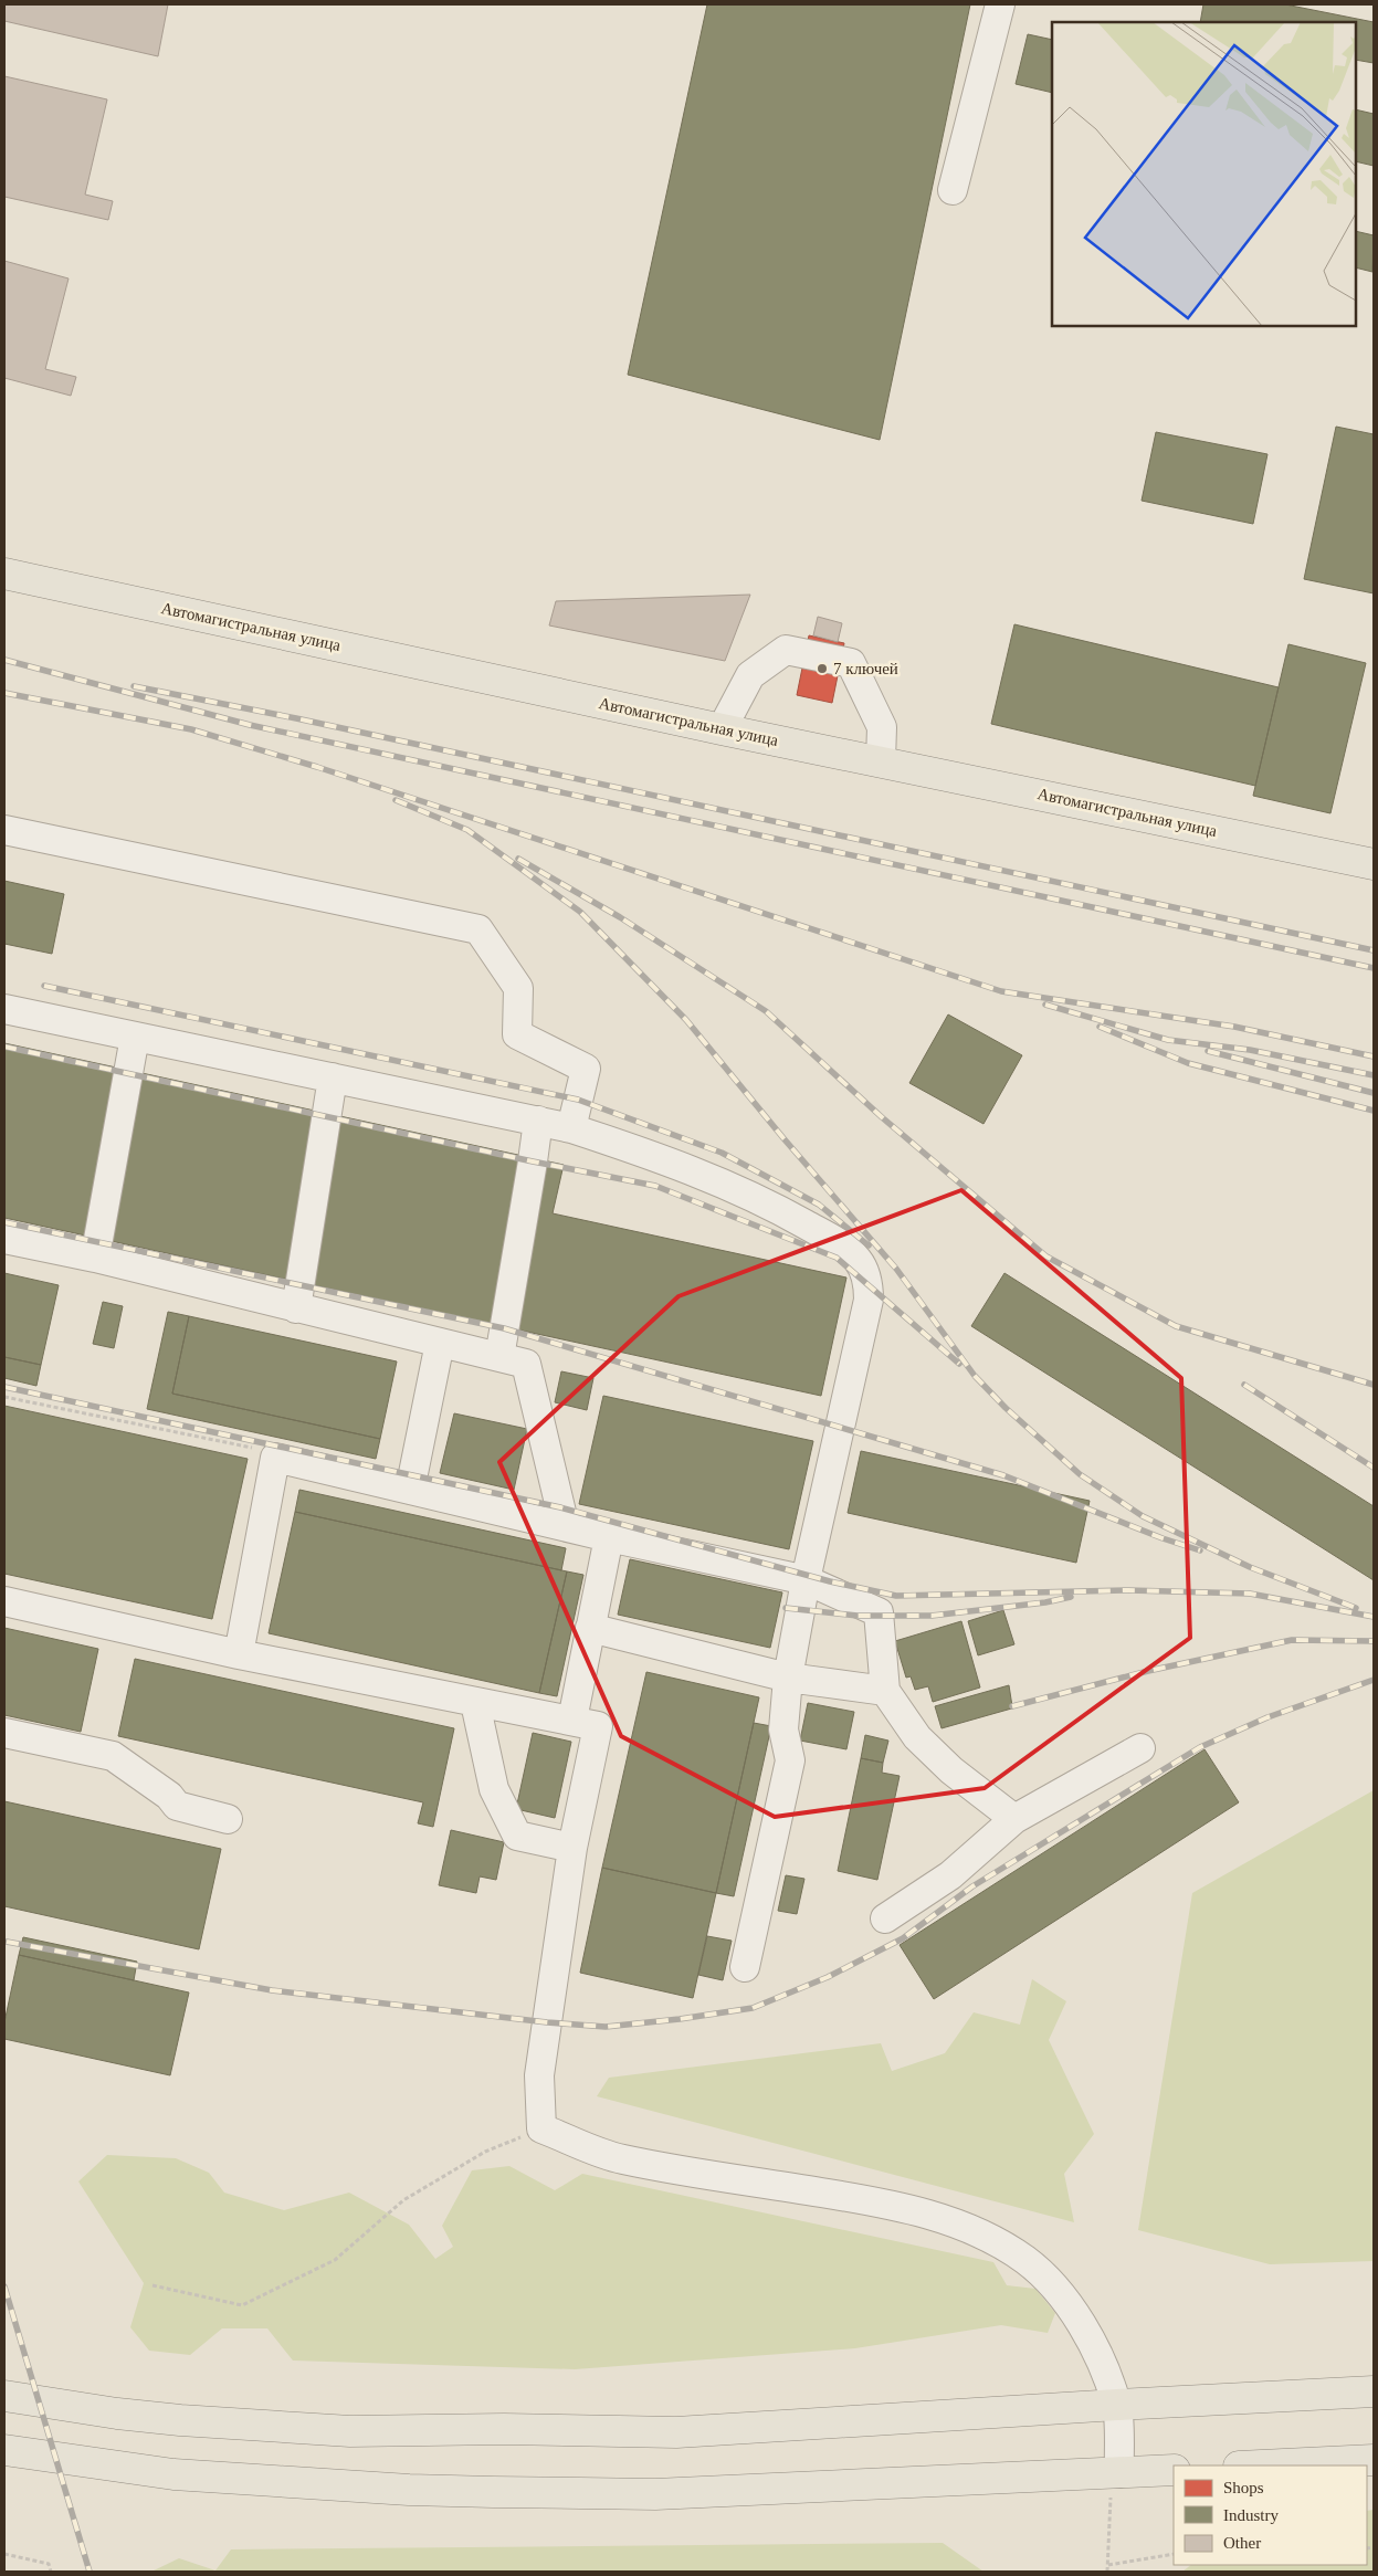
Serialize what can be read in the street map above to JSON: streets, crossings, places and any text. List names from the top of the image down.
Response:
{
  "streets": {
    "main road": ["Автомагистральная улица"]
  },
  "places": ["7 ключей"],
  "legend": ["Shops", "Industry", "Other"]
}
